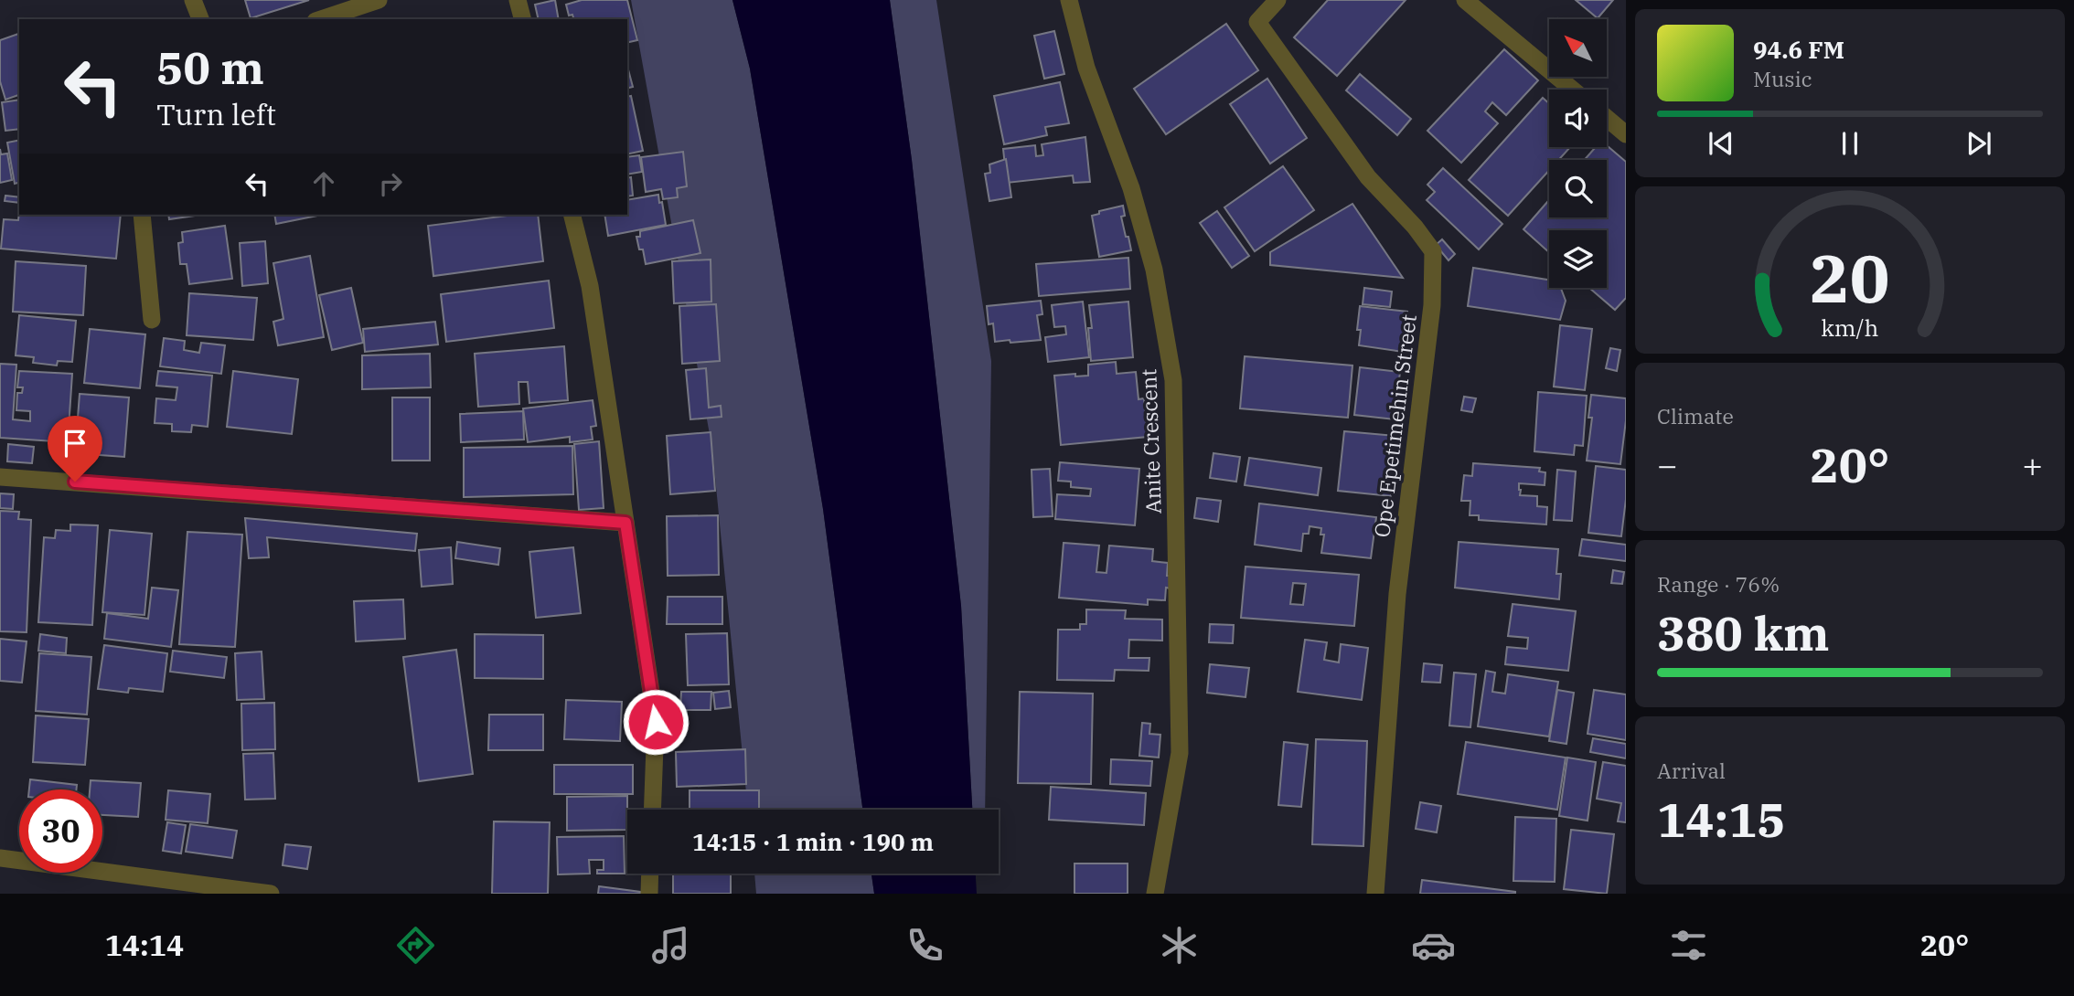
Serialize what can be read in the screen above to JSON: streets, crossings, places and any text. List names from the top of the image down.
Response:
{
  "streets": {
    "street": ["Ope Epetimehin Street", "Anite Crescent"]
  },
  "north": "top left",
  "page": {
    "turn": ["50 m", "Turn left"],
    "song": ["94.6 FM", "Music"],
    "tile": [
      "Climate",
      ["Range · 76%", "380 km"],
      ["Arrival", "14:15"]
    ],
    "heat": ["−", "20°", "+"],
    "limit": "30",
    "trip": "14:15 · 1 min · 190 m",
    "tabs": ["14:14", "20°"],
    "gauge": ["20", "km/h"]
  }
}
